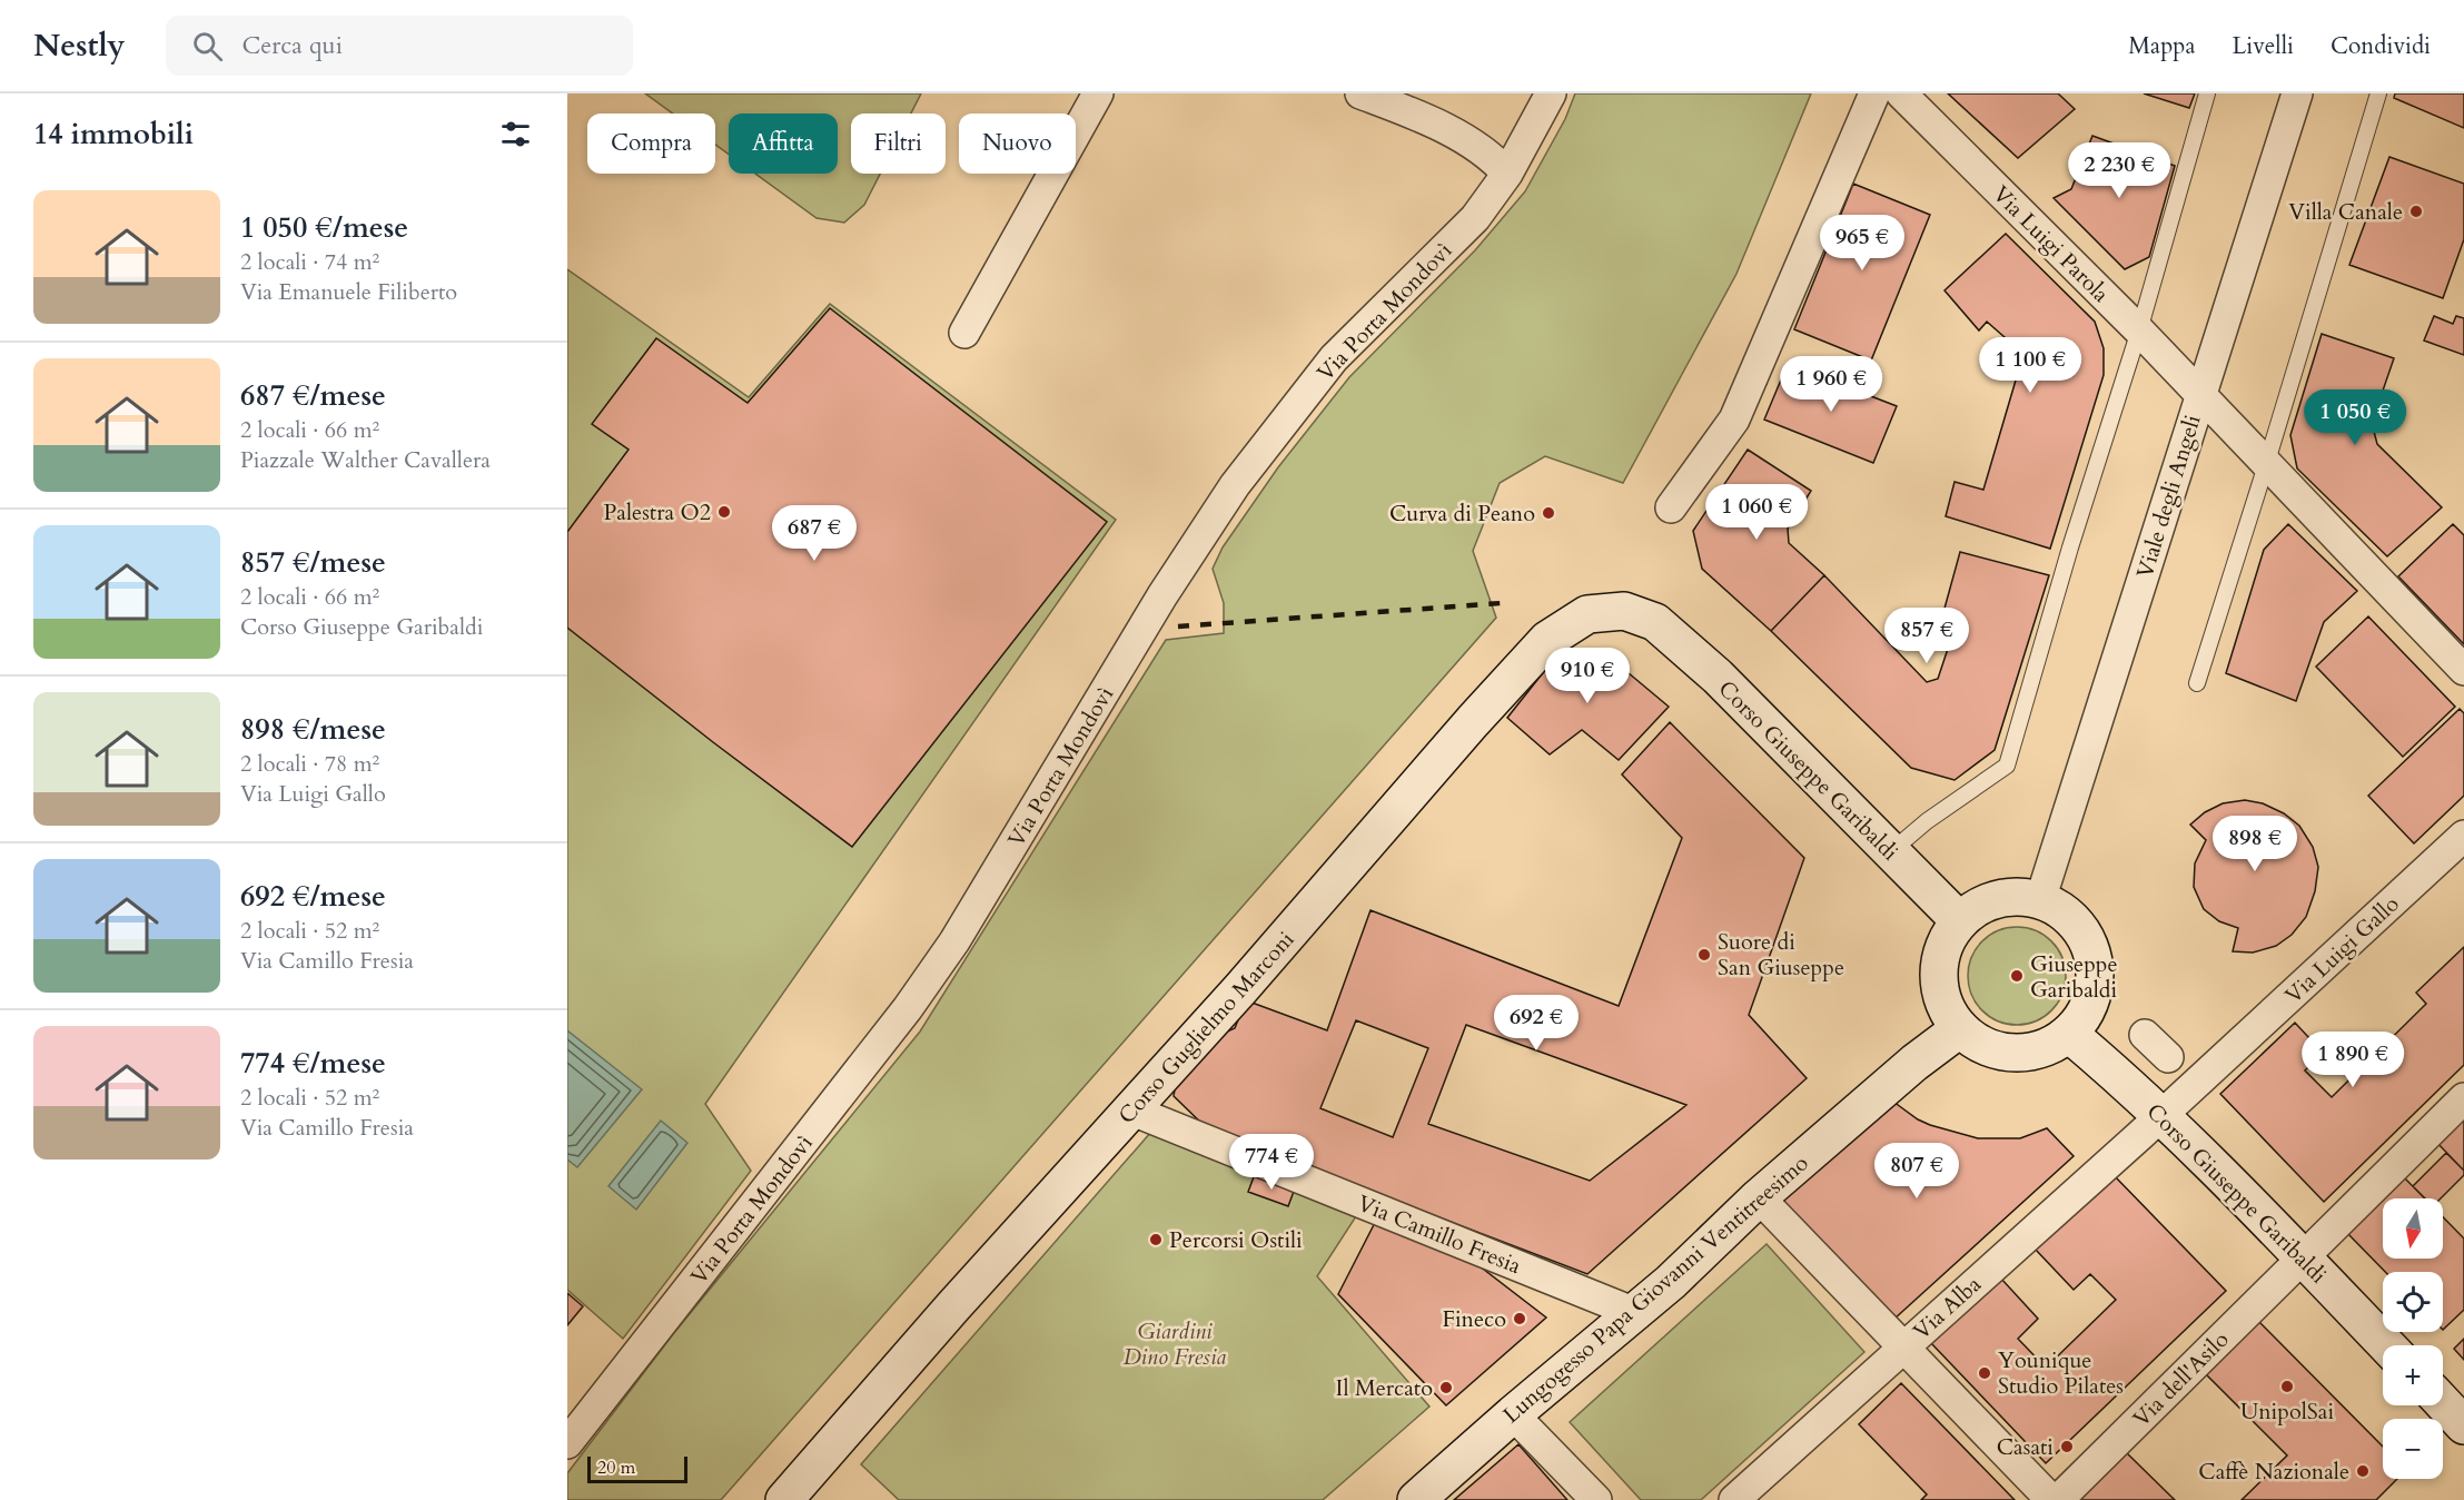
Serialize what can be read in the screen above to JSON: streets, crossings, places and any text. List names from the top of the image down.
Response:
{
  "streets": {
    "street": [
      "Via Luigi Parola",
      "Via Porta Mondovì",
      "Viale degli Angeli",
      "Corso Giuseppe Garibaldi",
      "Via Luigi Gallo",
      "Corso Guglielmo Marconi",
      "Via Camillo Fresia",
      "Lungogesso Papa Giovanni Ventitreesimo",
      "Via Alba",
      "Via dell'Asilo"
    ]
  },
  "crossings": [
    ["Via Luigi Parola", "Viale degli Angeli"],
    ["Viale degli Angeli", "Corso Giuseppe Garibaldi"],
    ["Viale degli Angeli", "Lungogesso Papa Giovanni Ventitreesimo"],
    ["Corso Giuseppe Garibaldi", "Via Luigi Gallo"],
    ["Corso Giuseppe Garibaldi", "Corso Guglielmo Marconi"],
    ["Corso Giuseppe Garibaldi", "Lungogesso Papa Giovanni Ventitreesimo"],
    ["Corso Giuseppe Garibaldi", "Via Alba"],
    ["Corso Giuseppe Garibaldi", "Via dell'Asilo"],
    ["Via Luigi Gallo", "Via Alba"],
    ["Corso Guglielmo Marconi", "Via Camillo Fresia"],
    ["Via Camillo Fresia", "Lungogesso Papa Giovanni Ventitreesimo"]
  ],
  "parks": ["Giardini Dino Fresia"],
  "places": [
    "Villa Canale",
    "Palestra O2",
    "Curva di Peano",
    "Suore di San Giuseppe",
    "Giuseppe Garibaldi",
    "Percorsi Ostili",
    "Fineco",
    "Younique Studio Pilates",
    "UnipolSai",
    "Il Mercato",
    "Casati",
    "Caffè Nazionale"
  ],
  "scale_bar": "20 m",
  "north": "bottom",
  "page": {
    "header": "Nestly",
    "search": "Cerca qui",
    "nav": ["Mappa", "Livelli", "Condividi"],
    "heading": "14 immobili",
    "chip": [
      "Compra",
      "Affitta",
      "Filtri",
      "Nuovo"
    ],
    "price": [
      "2 230 €",
      "965 €",
      "1 100 €",
      "1 960 €",
      "1 050 €",
      "1 060 €",
      "687 €",
      "857 €",
      "910 €",
      "898 €",
      "692 €",
      "1 890 €",
      "774 €",
      "807 €"
    ],
    "list": [
      {
        "name": "1 050 €/mese",
        "note": "2 locali · 74 m² · Via Emanuele Filiberto"
      },
      {
        "name": "687 €/mese",
        "note": "2 locali · 66 m² · Piazzale Walther Cavallera"
      },
      {
        "name": "857 €/mese",
        "note": "2 locali · 66 m² · Corso Giuseppe Garibaldi"
      },
      {
        "name": "898 €/mese",
        "note": "2 locali · 78 m² · Via Luigi Gallo"
      },
      {
        "name": "692 €/mese",
        "note": "2 locali · 52 m² · Via Camillo Fresia"
      },
      {
        "name": "774 €/mese",
        "note": "2 locali · 52 m² · Via Camillo Fresia"
      }
    ],
    "map_buttons": ["+", "−"],
    "scale": "20 m"
  }
}
